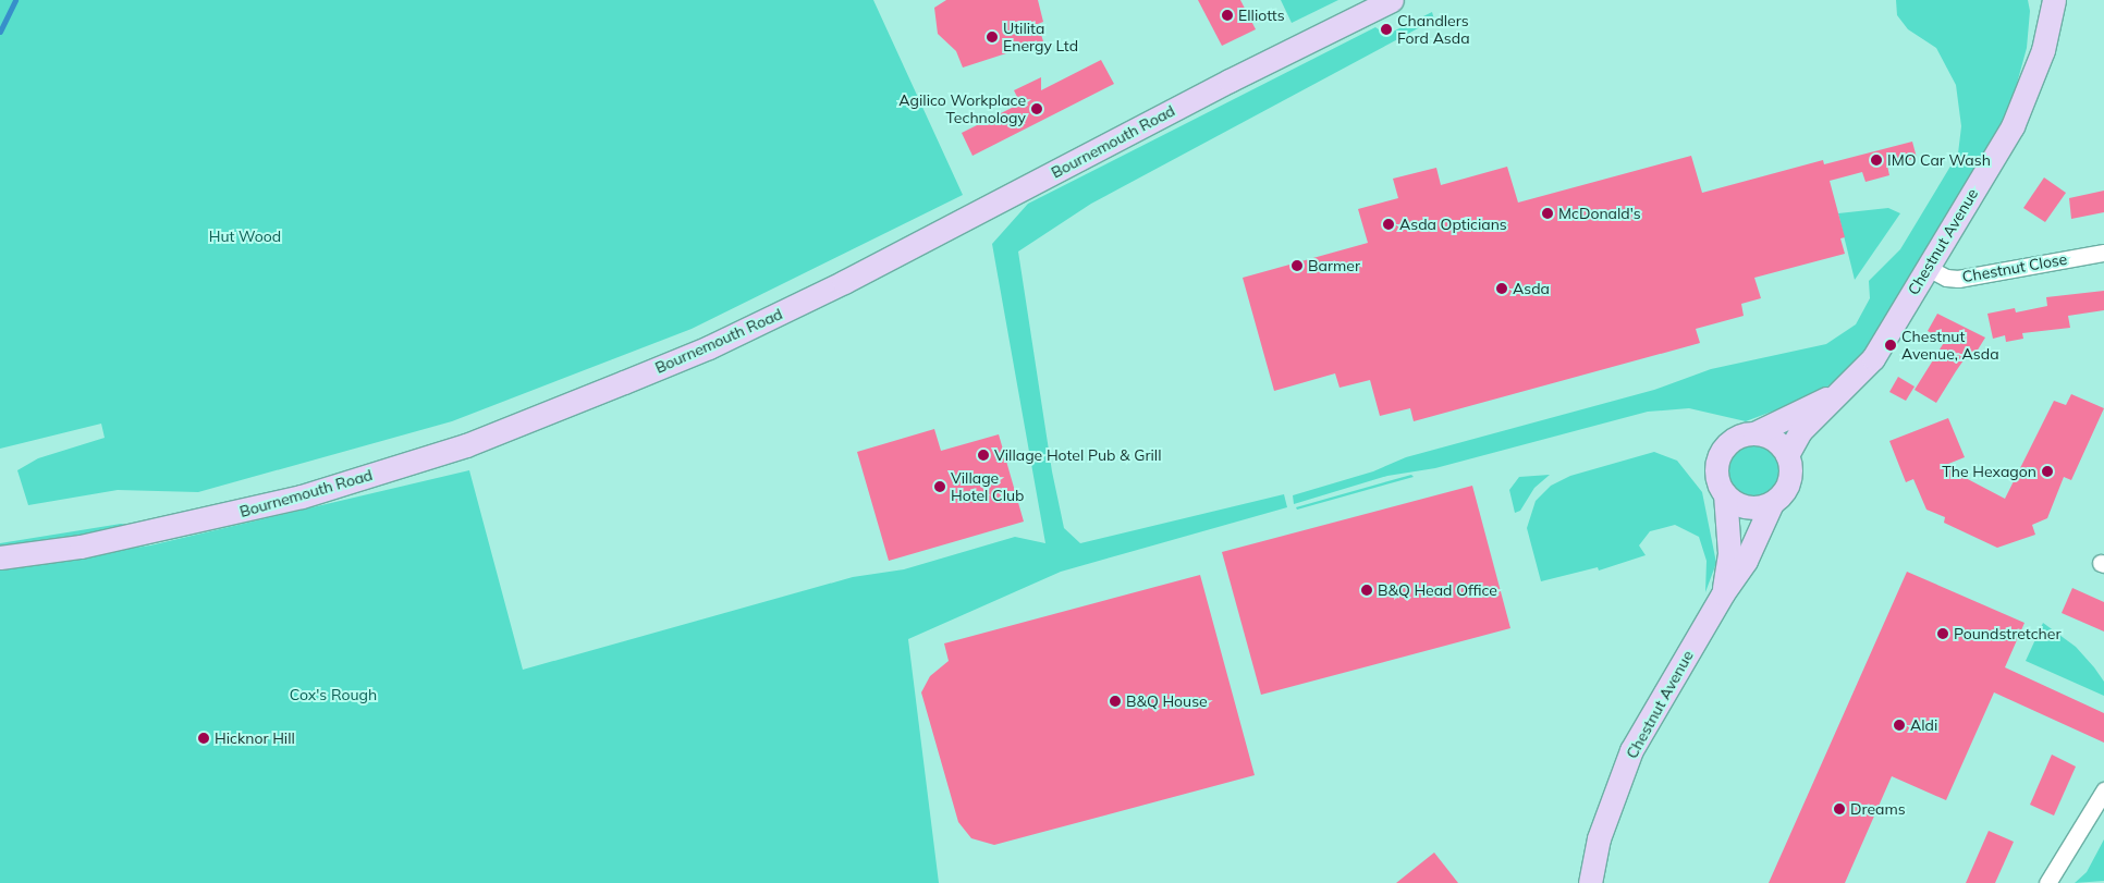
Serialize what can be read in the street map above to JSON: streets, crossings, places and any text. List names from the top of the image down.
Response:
{
  "streets": {
    "street": ["Bournemouth Road", "Chestnut Avenue", "Chestnut Close"]
  },
  "crossings": [
    ["Chestnut Avenue", "Chestnut Close"]
  ],
  "parks": ["Hut Wood", "Cox's Rough"],
  "places": [
    "Elliotts",
    "Chandlers Ford Asda",
    "Utilita Energy Ltd",
    "Agilico Workplace Technology",
    "IMO Car Wash",
    "McDonald's",
    "Asda Opticians",
    "Barmer",
    "Asda",
    "Chestnut Avenue, Asda",
    "Village Hotel Pub & Grill",
    "The Hexagon",
    "Village Hotel Club",
    "B&Q Head Office",
    "Poundstretcher",
    "B&Q House",
    "Aldi",
    "Hicknor Hill",
    "Dreams"
  ]
}
